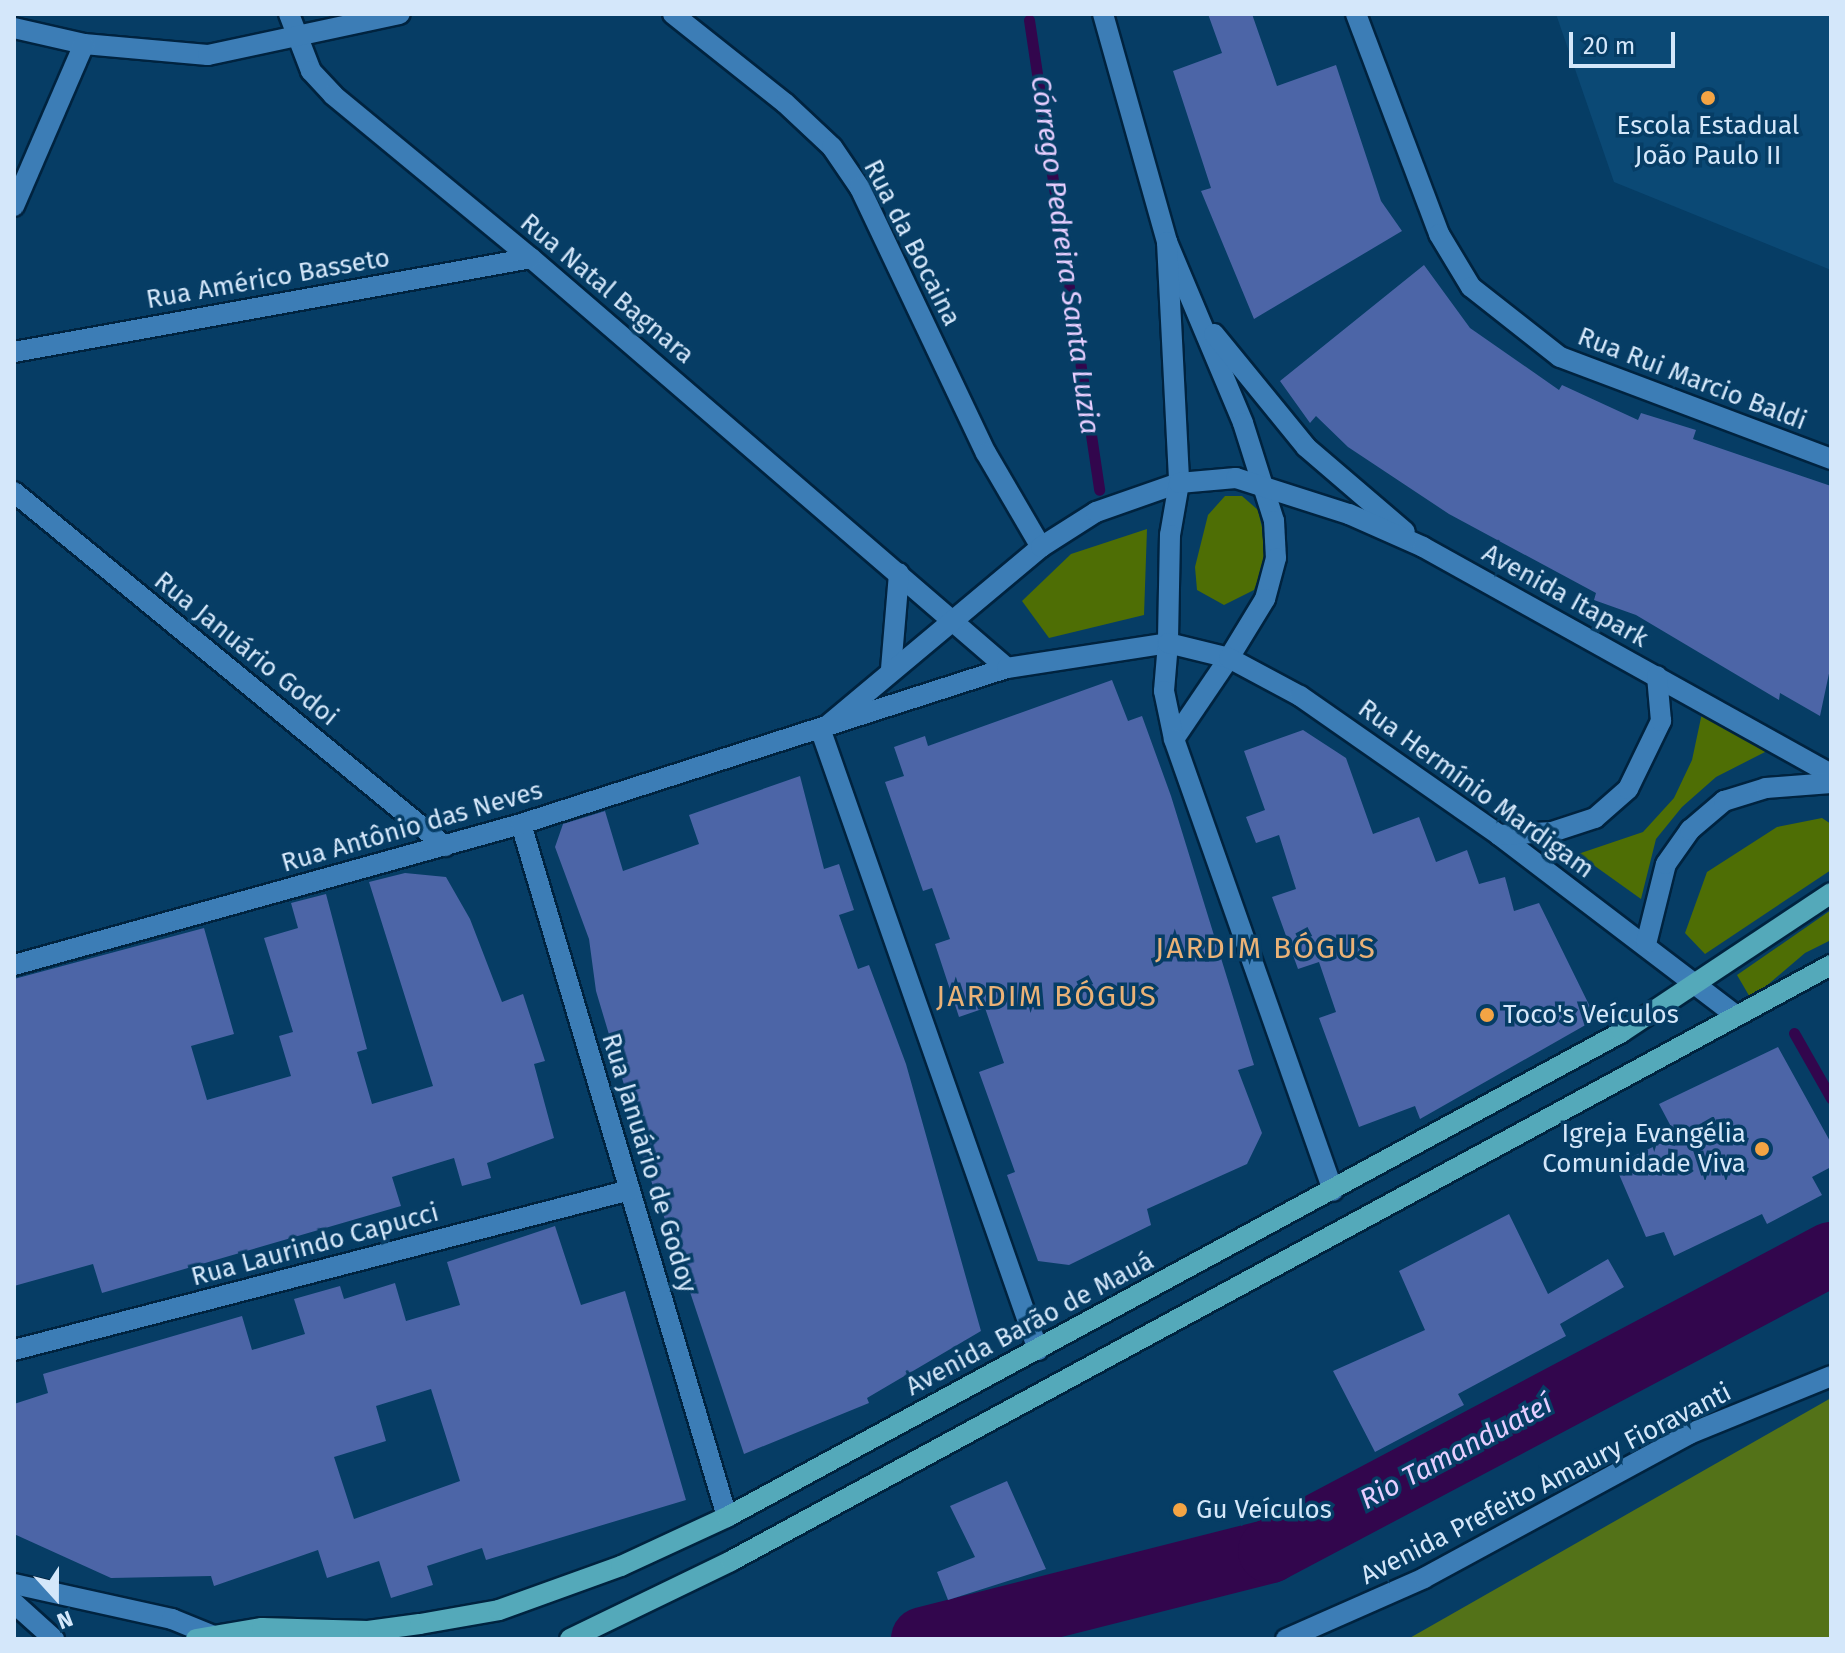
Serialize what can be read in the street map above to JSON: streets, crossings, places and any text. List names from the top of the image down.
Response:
{
  "streets": {
    "main road": ["Avenida Barão de Mauá"],
    "street": [
      "Rua da Bocaina",
      "Rua Américo Basseto",
      "Rua Natal Bagnara",
      "Rua Rui Marcio Baldi",
      "Avenida Itapark",
      "Rua Januário Godoi",
      "Rua Hermínio Mardigam",
      "Rua Antônio das Neves",
      "Rua Januário de Godoy",
      "Rua Laurindo Capucci",
      "Avenida Prefeito Amaury Fioravanti"
    ]
  },
  "crossings": [
    ["Rua da Bocaina", "Rua Antônio das Neves"],
    ["Rua Américo Basseto", "Rua Natal Bagnara"],
    ["Rua Natal Bagnara", "Rua Antônio das Neves"],
    ["Avenida Itapark", "Rua Antônio das Neves"],
    ["Rua Januário Godoi", "Rua Antônio das Neves"],
    ["Rua Hermínio Mardigam", "Rua Antônio das Neves"],
    ["Rua Hermínio Mardigam", "Avenida Barão de Mauá"],
    ["Rua Antônio das Neves", "Rua Januário de Godoy"],
    ["Rua Januário de Godoy", "Rua Laurindo Capucci"],
    ["Rua Januário de Godoy", "Avenida Barão de Mauá"]
  ],
  "districts": ["JARDIM BÓGUS", "JARDIM BÓGUS"],
  "water": ["Córrego Pedreira Santa Luzia", "Rio Tamanduateí"],
  "places": [
    "Escola Estadual João Paulo II",
    "Toco's Veículos",
    "Igreja Evangélia Comunidade Viva",
    "Gu Veículos"
  ],
  "scale_bar": "20 m",
  "north": "bottom"
}
